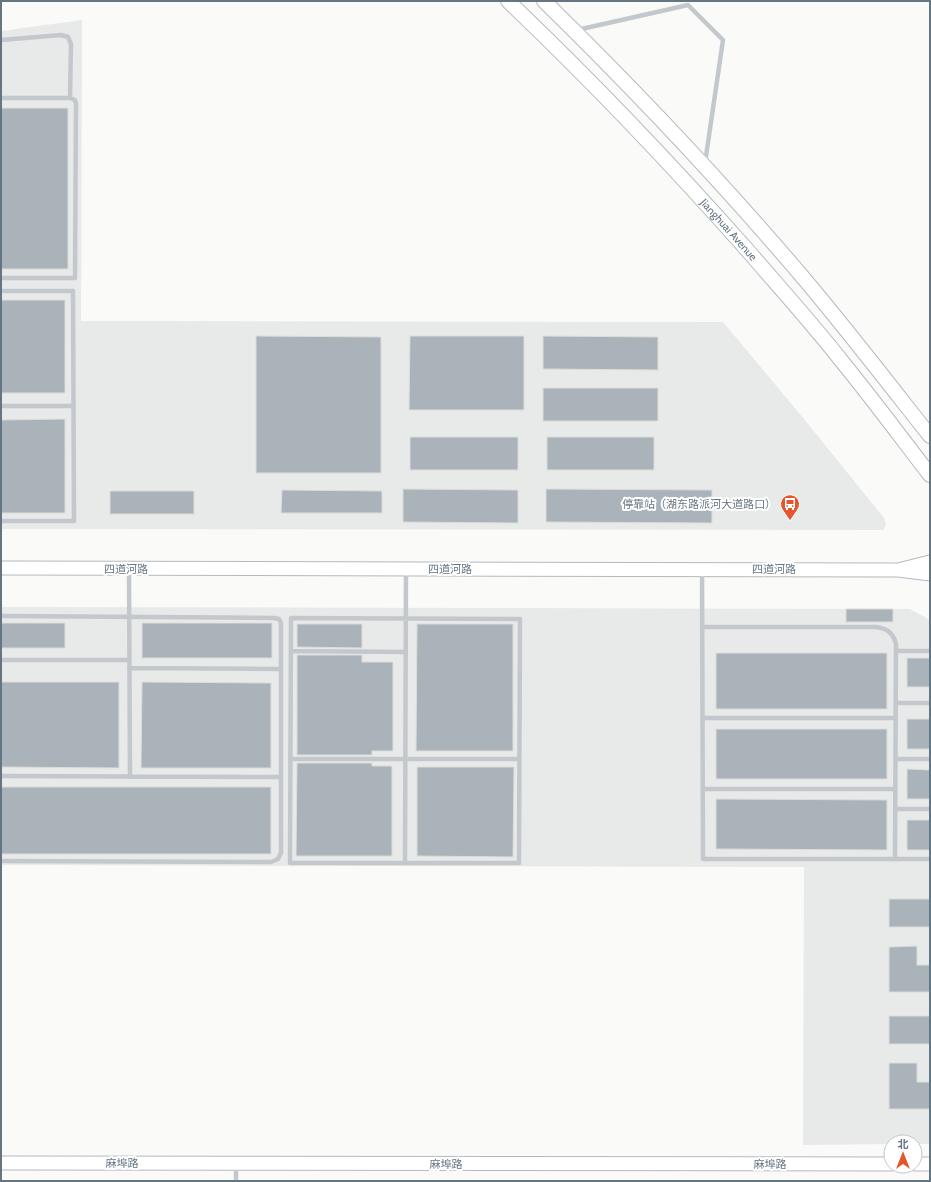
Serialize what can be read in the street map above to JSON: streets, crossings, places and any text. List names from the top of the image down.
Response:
{
  "streets": {
    "main road": ["Jianghuai Avenue"],
    "street": ["四道河路", "麻埠路"]
  },
  "places": {
    "bus stop": ["停靠站（湖东路派河大道路口）"]
  },
  "north": "top"
}
